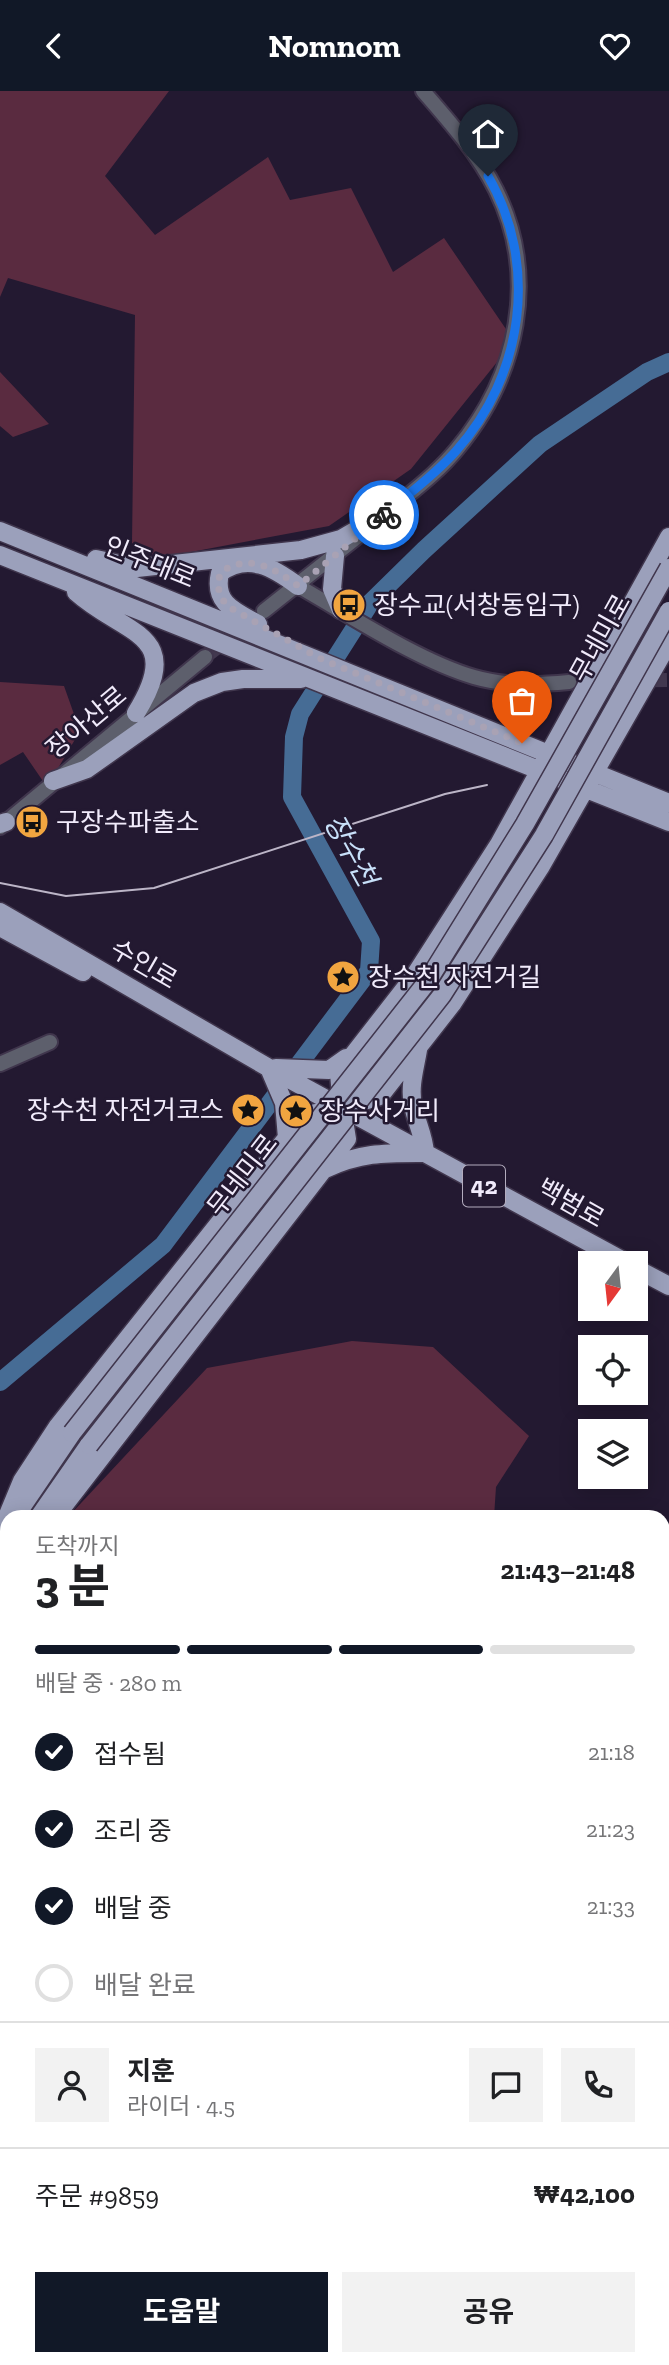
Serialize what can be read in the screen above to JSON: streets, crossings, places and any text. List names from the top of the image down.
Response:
{
  "streets": {
    "main road": [
      "인주대로",
      "무네미로",
      "수인로",
      "42",
      "백범로"
    ],
    "street": ["장아산로"]
  },
  "crossings": [
    ["수인로", "백범로"]
  ],
  "water": ["장수천"],
  "places": {
    "bus stop": ["장수교(서창동입구)", "구장수파출소"],
    "place": ["장수천 자전거길", "장수천 자전거코스", "장수사거리"]
  },
  "north": "bottom",
  "page": {
    "header": "Nomnom",
    "heading": ["3 분", "도착까지", "21:43–21:48"],
    "panel": [
      "지훈",
      "라이더 · 4.5",
      "주문 #9859",
      "₩42,100"
    ],
    "bar": "배달 중 · 280 m",
    "list": [
      ["접수됨", "21:18"],
      ["조리 중", "21:23"],
      ["배달 중", "21:33"],
      "배달 완료"
    ],
    "buttons": ["도움말", "공유"]
  }
}
